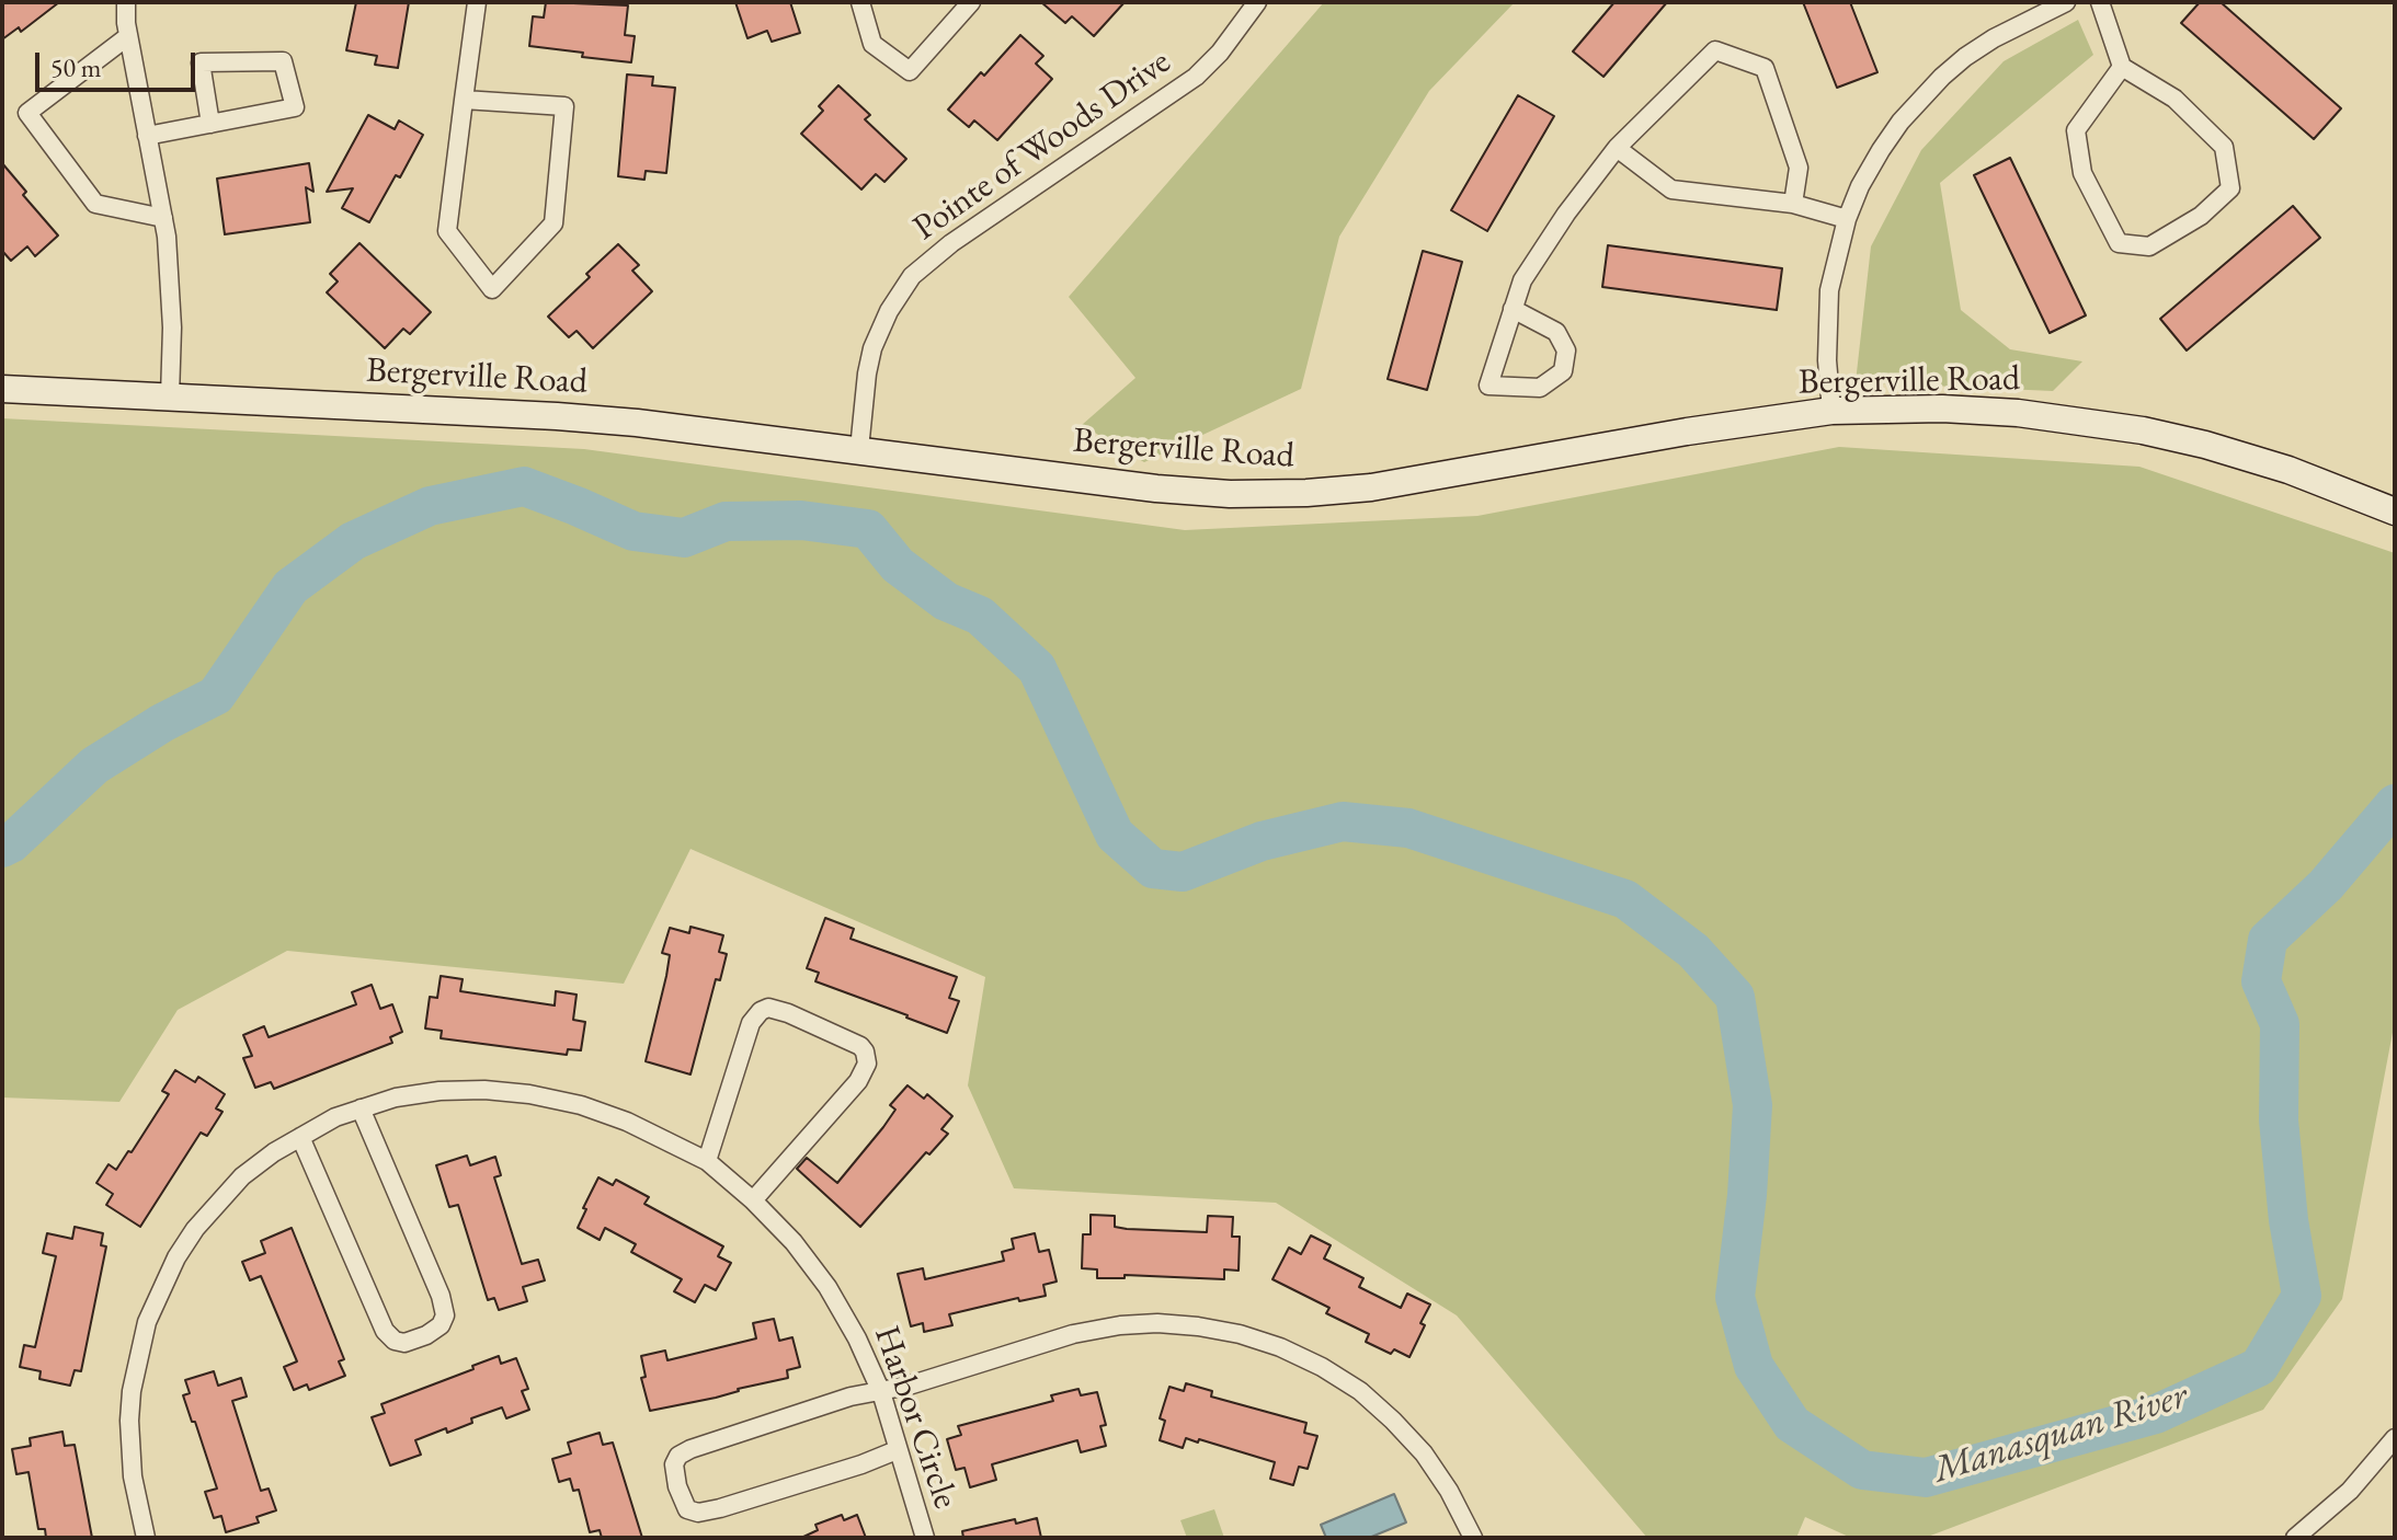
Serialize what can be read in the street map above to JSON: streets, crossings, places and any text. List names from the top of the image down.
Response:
{
  "streets": {
    "street": ["Pointe of Woods Drive", "Bergerville Road", "Harbor Circle"]
  },
  "crossings": [
    ["Pointe of Woods Drive", "Bergerville Road"]
  ],
  "water": ["Manasquan River"],
  "scale_bar": "50 m"
}
